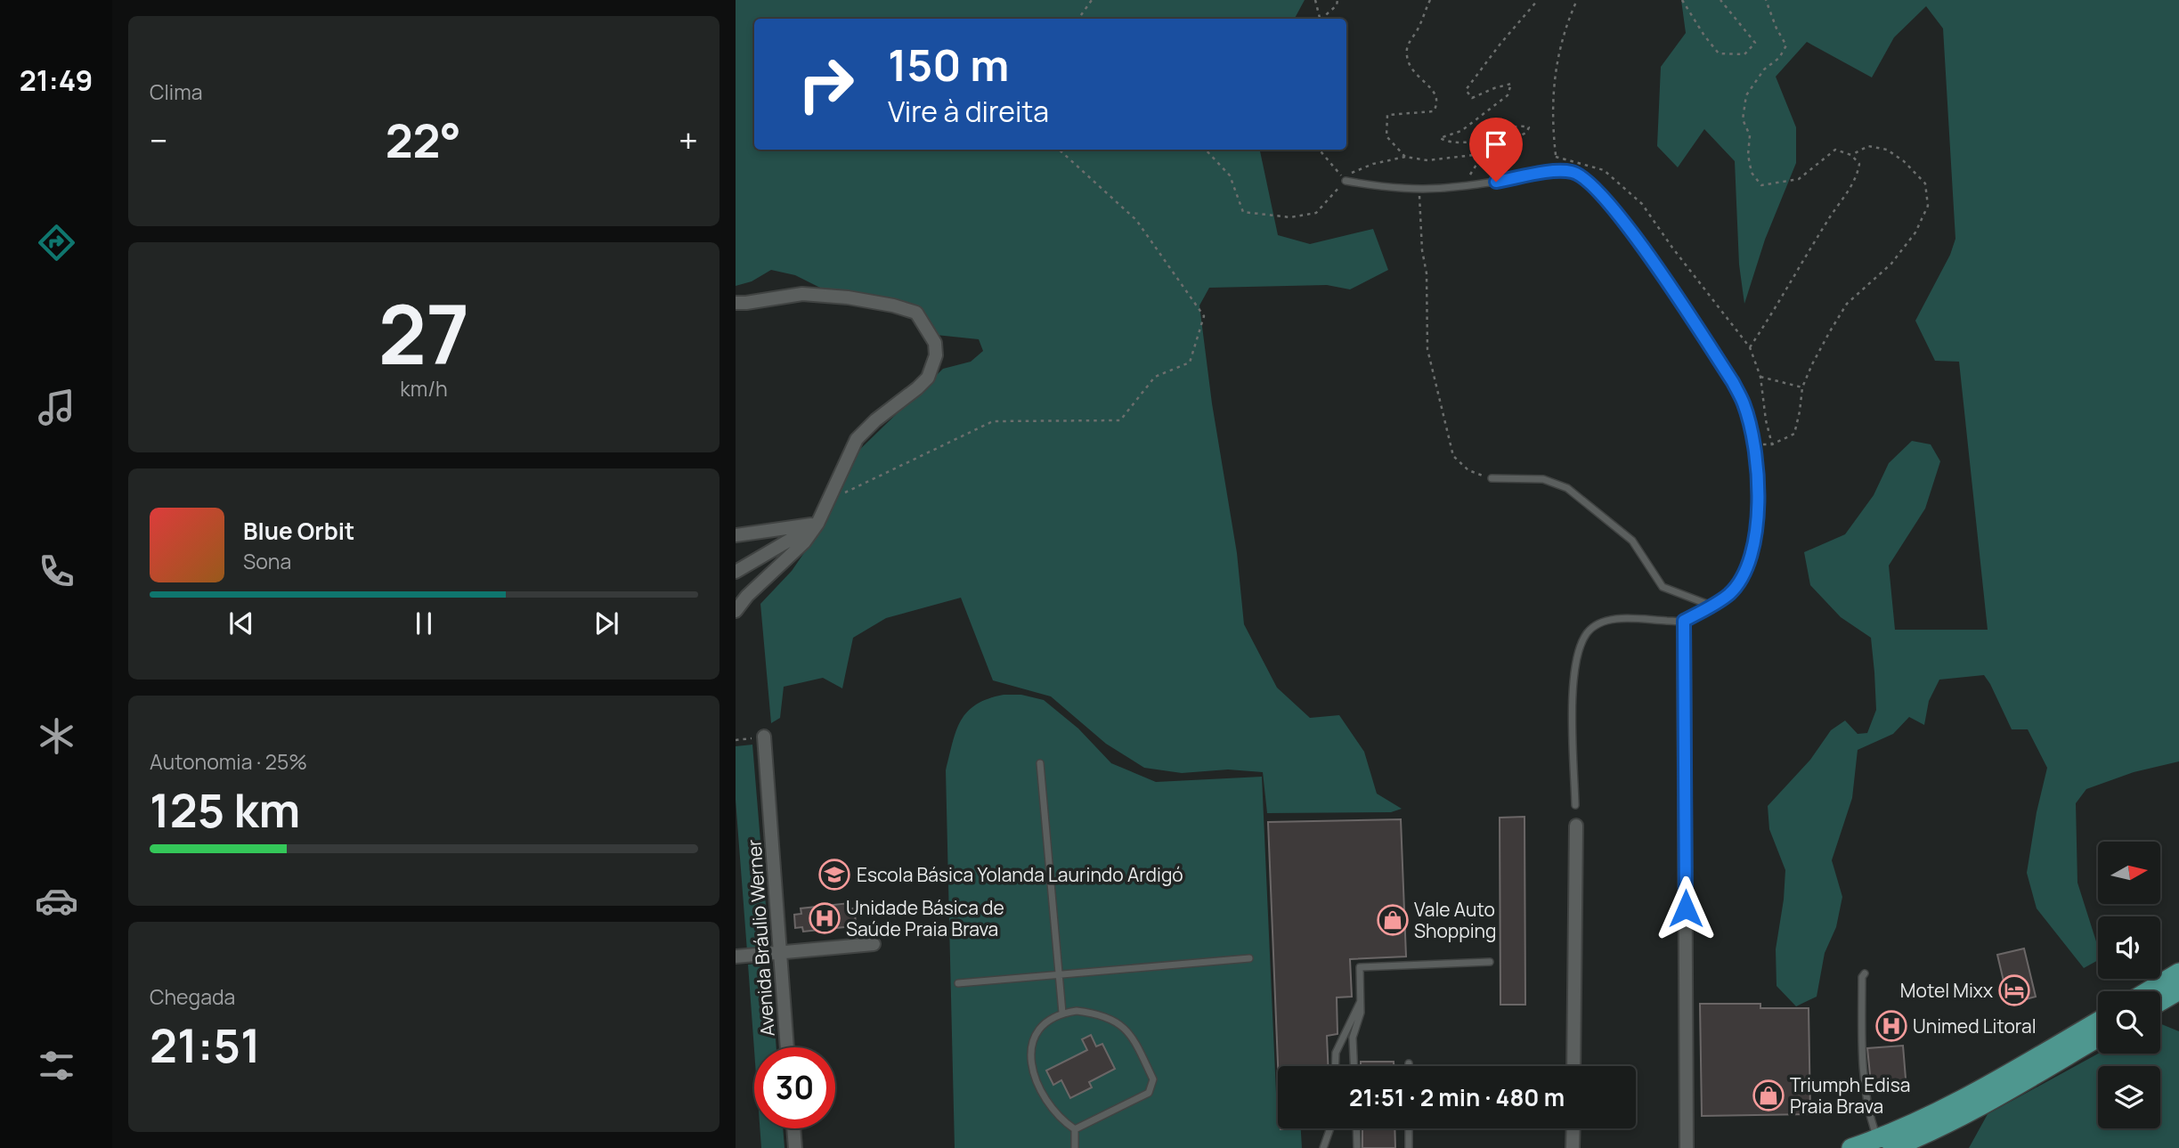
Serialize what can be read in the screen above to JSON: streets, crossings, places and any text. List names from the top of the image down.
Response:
{
  "streets": {
    "street": ["Avenida Bráulio Werner"]
  },
  "places": {
    "school or university": ["Escola Básica Yolanda Laurindo Ardigó"],
    "hospital": ["Unidade Básica de Saúde Praia Brava", "Unimed Litoral"],
    "shop": ["Vale Auto Shopping", "Triumph Edisa Praia Brava"],
    "hotel": ["Motel Mixx"]
  },
  "north": "right",
  "page": {
    "tabs": "21:49",
    "tile": [
      "Clima",
      ["27", "km/h"],
      ["Autonomia · 25%", "125 km"],
      ["Chegada", "21:51"]
    ],
    "turn": ["150 m", "Vire à direita"],
    "heat": ["−", "22°", "+"],
    "song": ["Blue Orbit", "Sona"],
    "limit": "30",
    "trip": "21:51 · 2 min · 480 m"
  }
}
